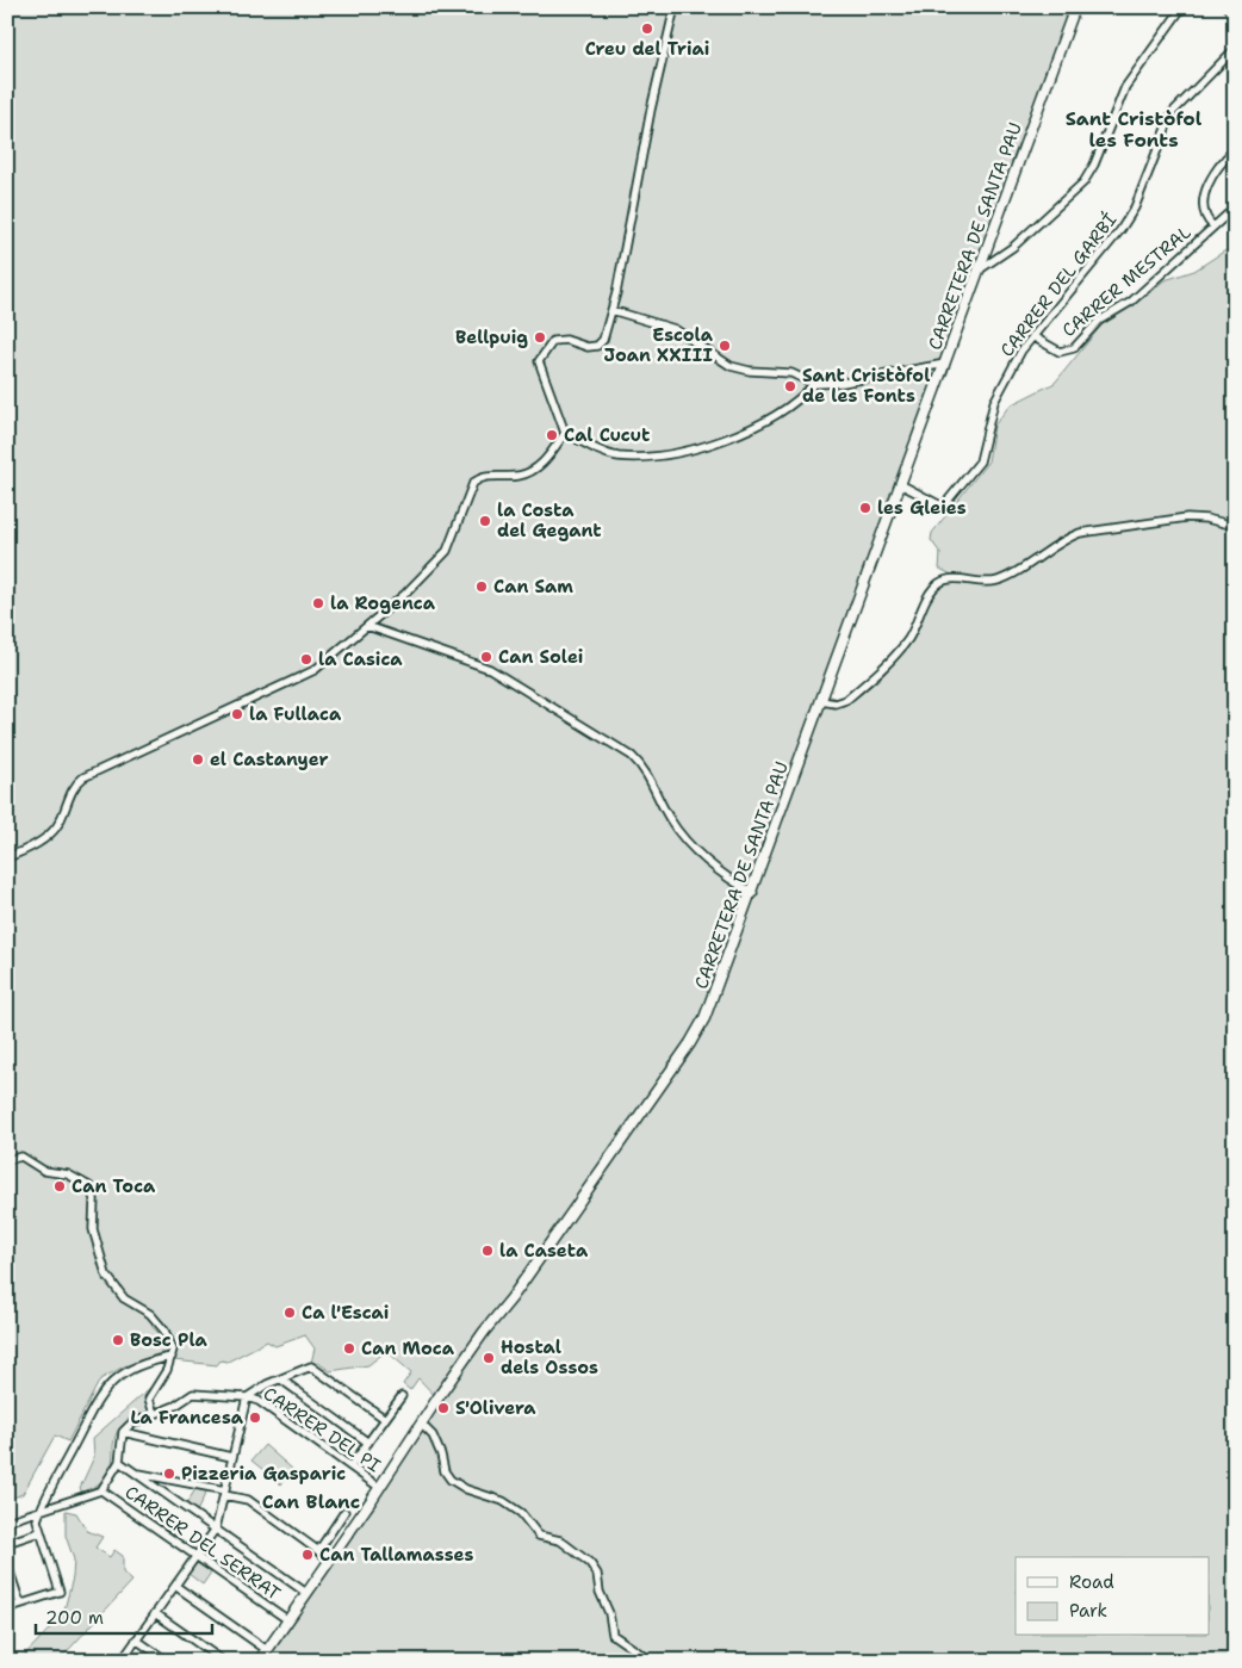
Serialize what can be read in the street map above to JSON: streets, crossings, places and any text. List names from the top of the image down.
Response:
{
  "streets": {
    "main road": ["CARRETERA DE SANTA PAU"],
    "street": [
      "CARRER MESTRAL",
      "CARRER DEL GARBÍ",
      "CARRER DEL PI",
      "CARRER DEL SERRAT"
    ]
  },
  "crossings": [
    ["CARRETERA DE SANTA PAU", "CARRER DEL GARBÍ"],
    ["CARRETERA DE SANTA PAU", "CARRER DEL PI"],
    ["CARRETERA DE SANTA PAU", "CARRER DEL SERRAT"],
    ["CARRER MESTRAL", "CARRER DEL GARBÍ"]
  ],
  "districts": ["Sant Cristòfol les Fonts", "Can Blanc"],
  "places": [
    "Creu del Triai",
    "Bellpuig",
    "Escola Joan XXIII",
    "Sant Cristòfol de les Fonts",
    "Cal Cucut",
    "les Gleies",
    "la Costa del Gegant",
    "Can Sam",
    "la Rogenca",
    "Can Solei",
    "la Casica",
    "la Fullaca",
    "el Castanyer",
    "Can Toca",
    "la Caseta",
    "Ca l'Escai",
    "Bosc Pla",
    "Can Moca",
    "Hostal dels Ossos",
    "S'Olivera",
    "La Francesa",
    "Pizzeria Gasparic",
    "Can Tallamasses"
  ],
  "legend": ["Road", "Park"],
  "scale_bar": "200 m"
}
